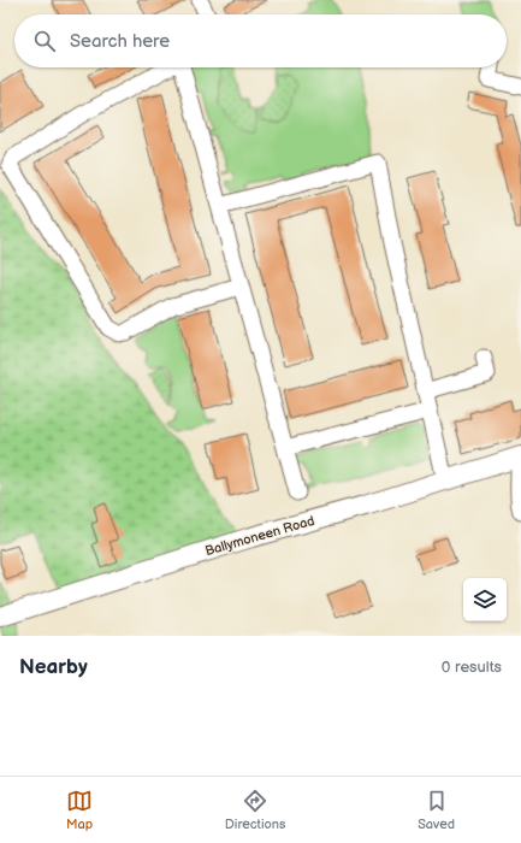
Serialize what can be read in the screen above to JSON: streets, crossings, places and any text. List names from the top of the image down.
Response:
{
  "streets": {
    "street": ["Ballymoneen Road"]
  },
  "page": {
    "search": "Search here",
    "heading": ["Nearby", "0 results"],
    "nav": ["Map", "Directions", "Saved"]
  }
}
